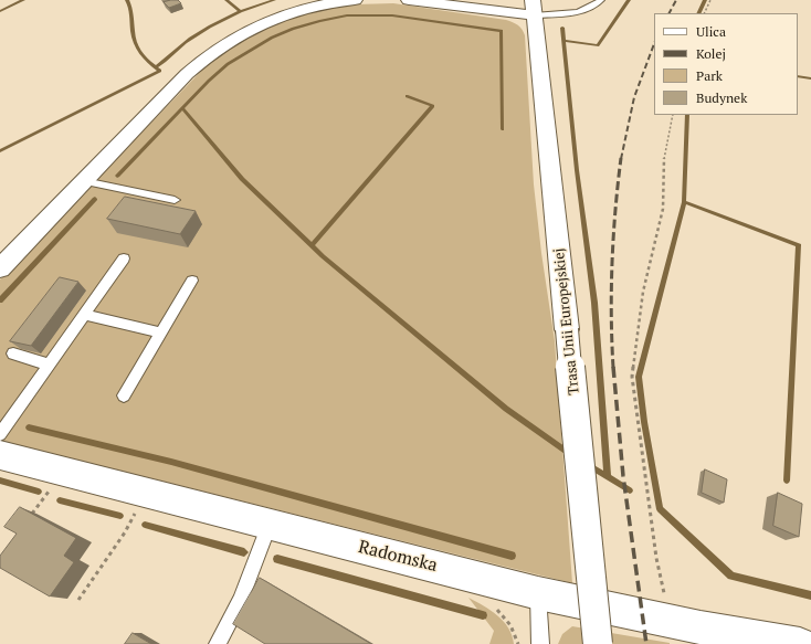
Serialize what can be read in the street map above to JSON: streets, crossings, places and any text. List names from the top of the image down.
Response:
{
  "streets": {
    "main road": ["Trasa Unii Europejskiej", "Radomska"]
  },
  "legend": [
    "Ulica",
    "Kolej",
    "Park",
    "Budynek"
  ]
}
